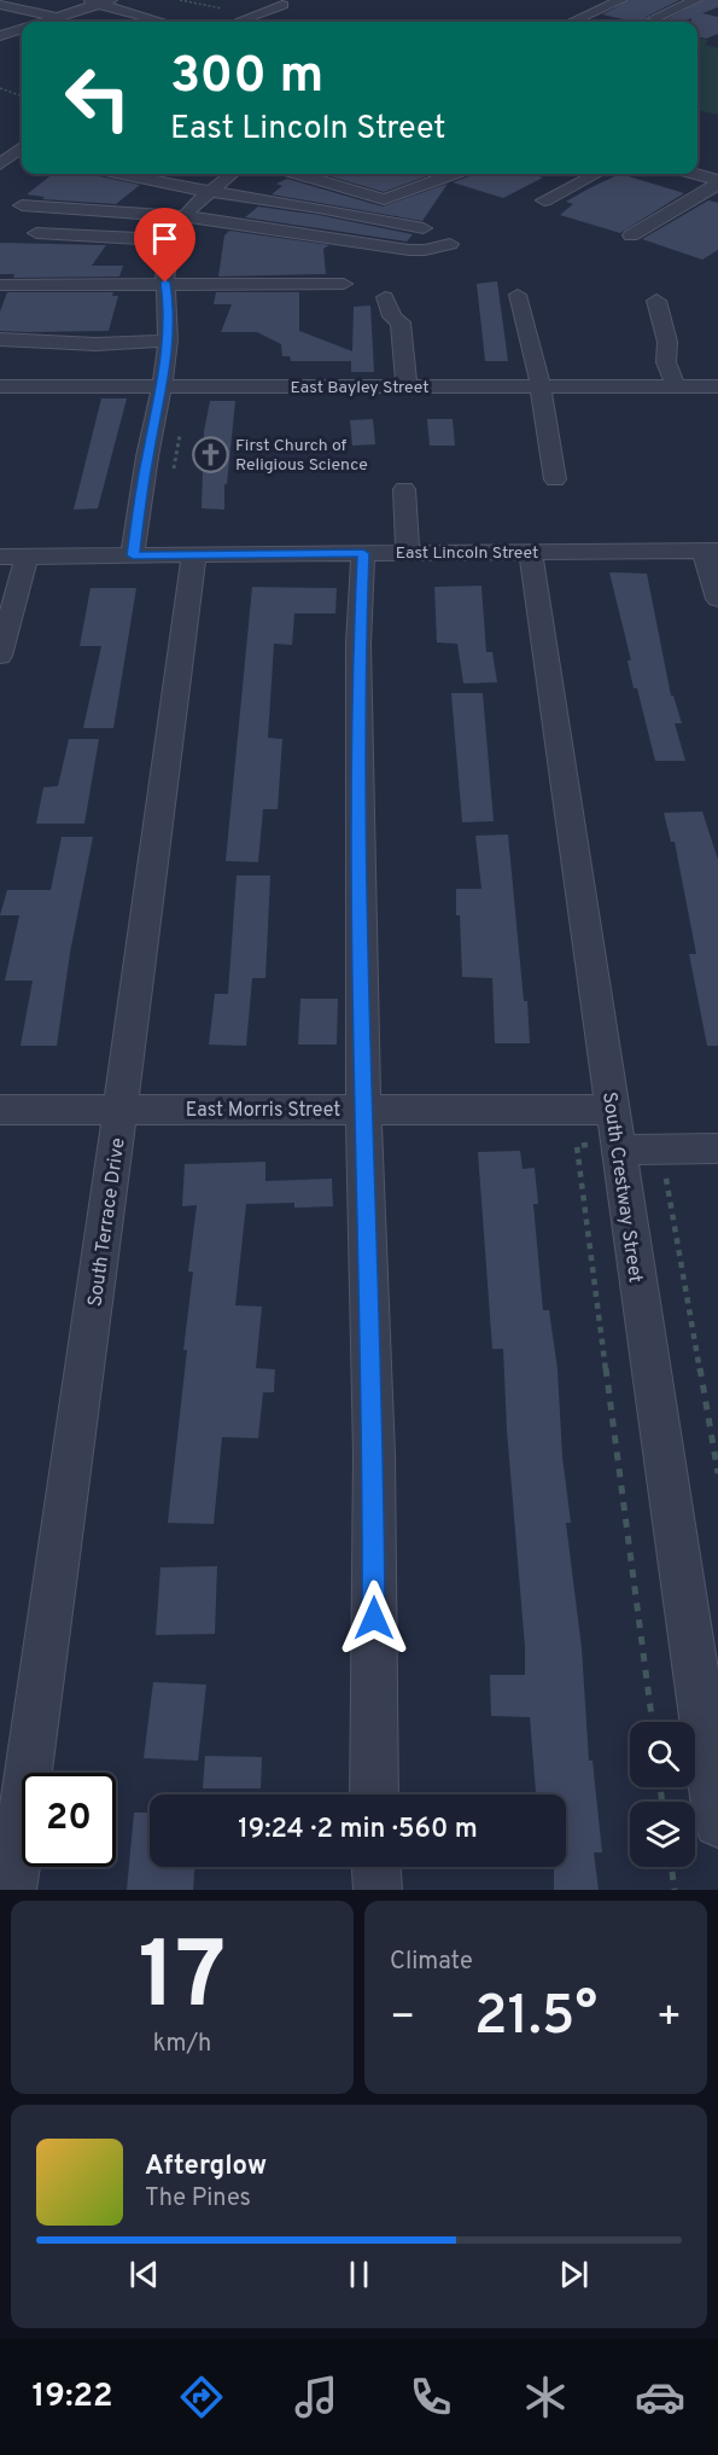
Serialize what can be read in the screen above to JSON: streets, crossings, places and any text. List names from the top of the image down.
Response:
{
  "streets": {
    "street": [
      "East Bayley Street",
      "East Lincoln Street",
      "East Morris Street",
      "South Crestway Street",
      "South Terrace Drive"
    ]
  },
  "crossings": [
    ["East Lincoln Street", "South Crestway Street"],
    ["East Lincoln Street", "South Terrace Drive"],
    ["East Morris Street", "South Crestway Street"],
    ["East Morris Street", "South Terrace Drive"]
  ],
  "places": {
    "church": ["First Church of Religious Science"]
  },
  "page": {
    "turn": ["300 m", "East Lincoln Street"],
    "limit": "20",
    "trip": "19:24 · 2 min · 560 m",
    "tile": [
      ["17", "km/h"],
      "Climate"
    ],
    "heat": ["−", "21.5°", "+"],
    "song": ["Afterglow", "The Pines"],
    "tabs": "19:22"
  }
}
